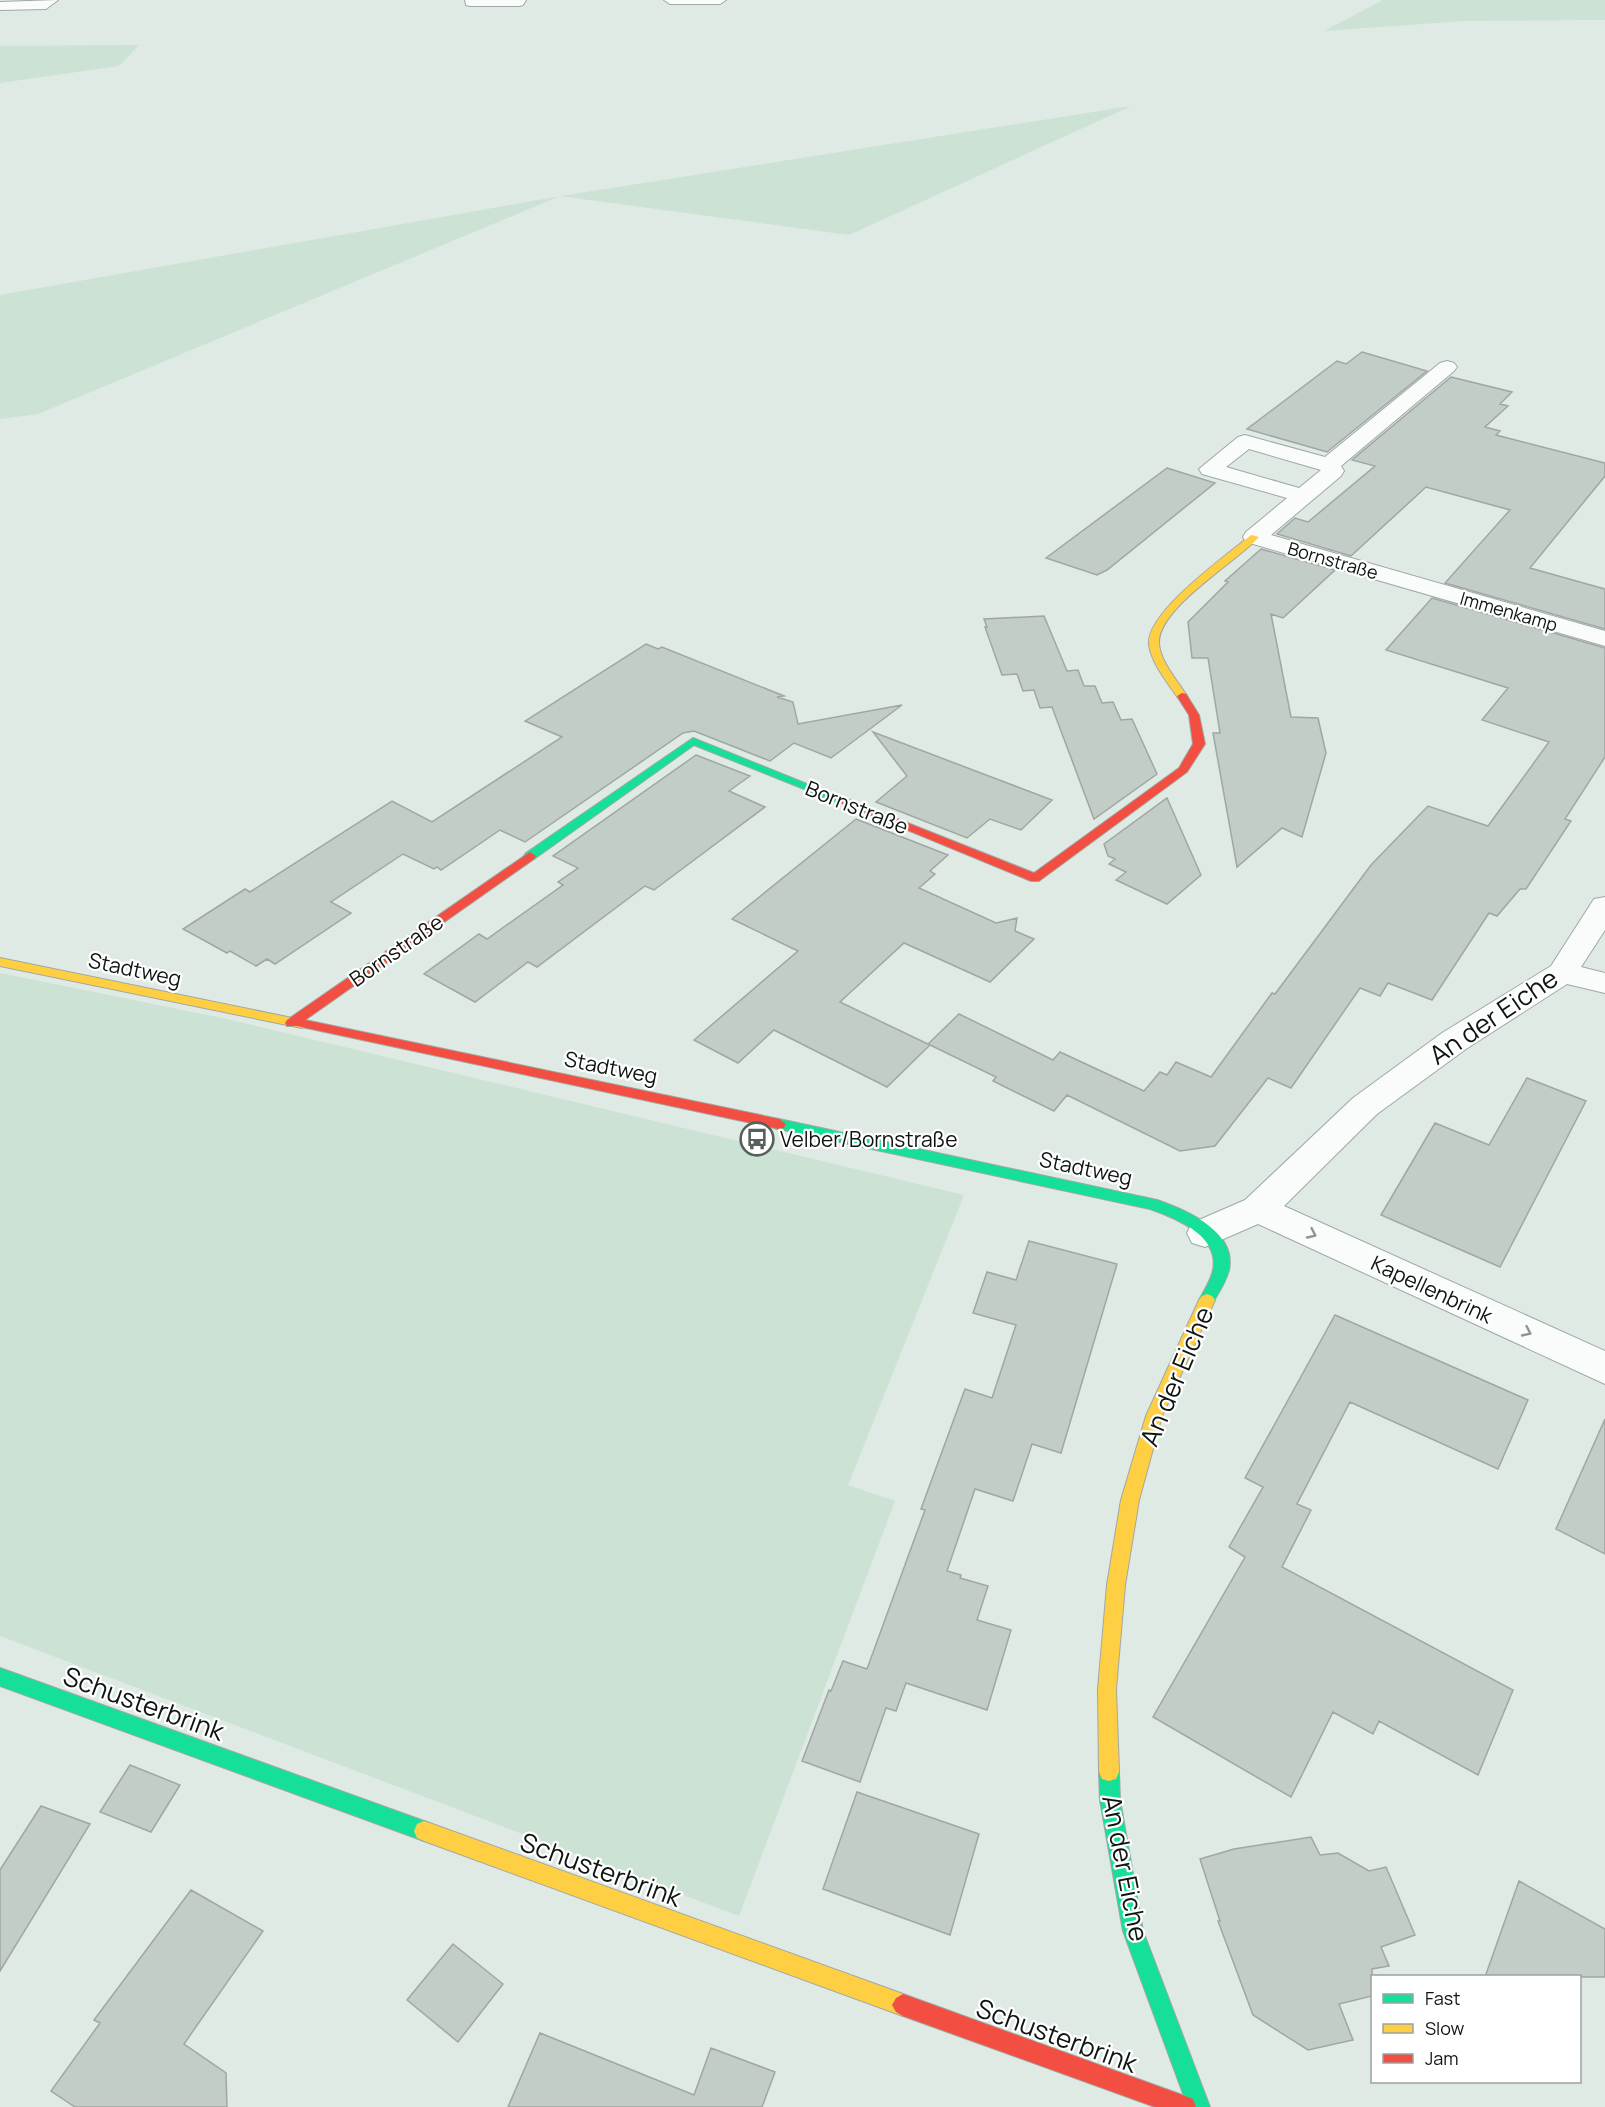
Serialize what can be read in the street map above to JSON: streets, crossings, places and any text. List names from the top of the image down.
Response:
{
  "streets": {
    "street": [
      "Bornstraße",
      "Immenkamp",
      "Stadtweg",
      "An der Eiche",
      "Kapellenbrink",
      "Schusterbrink"
    ]
  },
  "crossings": [
    ["Bornstraße", "Immenkamp"],
    ["Bornstraße", "Stadtweg"],
    ["Stadtweg", "An der Eiche"],
    ["An der Eiche", "Kapellenbrink"]
  ],
  "one_way": ["Kapellenbrink"],
  "places": {
    "bus stop": ["Velber/Bornstraße"]
  },
  "legend": ["Fast", "Slow", "Jam"]
}
